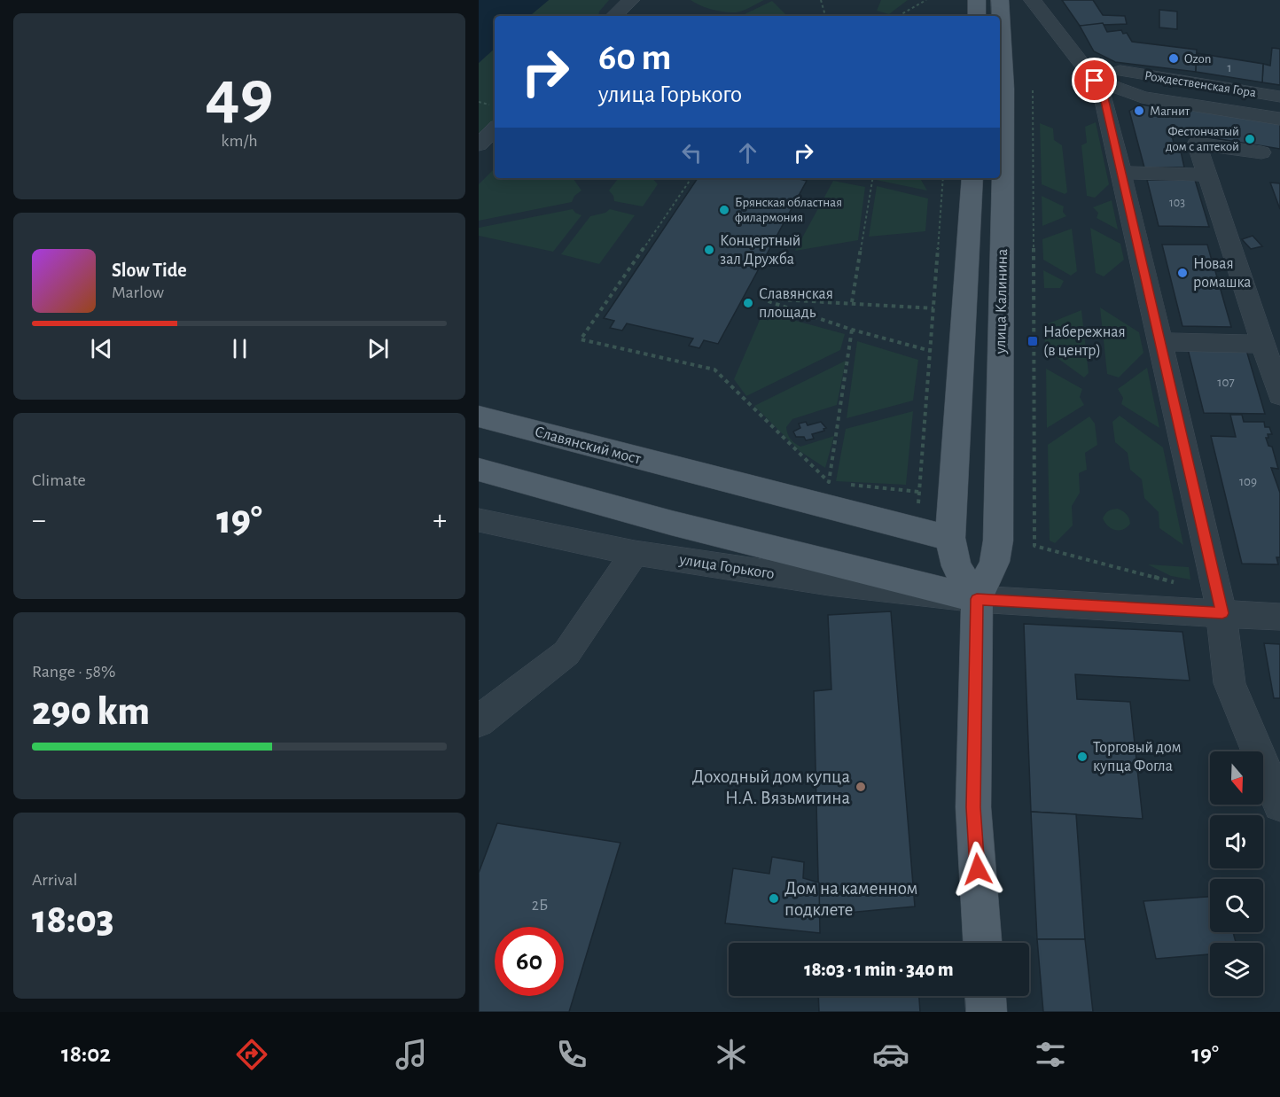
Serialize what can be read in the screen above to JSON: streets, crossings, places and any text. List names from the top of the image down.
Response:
{
  "streets": {
    "main road": ["улица Калинина", "Славянский мост", "улица Горького"],
    "street": ["Рождественская Гора"]
  },
  "crossings": [
    ["улица Калинина", "улица Горького"]
  ],
  "places": {
    "other": [
      "Ozon",
      "Магнит",
      "Фестончатый дом с аптекой",
      "Брянская областная филармония",
      "Концертный зал Дружба",
      "Новая ромашка",
      "Славянская площадь",
      "Торговый дом купца Фогла",
      "Доходный дом купца Н.А. Вязьмитина",
      "Дом на каменном подклете"
    ],
    "transit": ["Набережная (в центр)"]
  },
  "house_numbers": [
    "1",
    "103",
    "107",
    "109",
    "2Б"
  ],
  "north": "bottom",
  "page": {
    "tile": [
      ["49", "km/h"],
      "Climate",
      ["Range · 58%", "290 km"],
      ["Arrival", "18:03"]
    ],
    "turn": ["60 m", "улица Горького"],
    "song": ["Slow Tide", "Marlow"],
    "heat": ["−", "19°", "+"],
    "limit": "60",
    "trip": "18:03 · 1 min · 340 m",
    "tabs": ["18:02", "19°"]
  }
}
